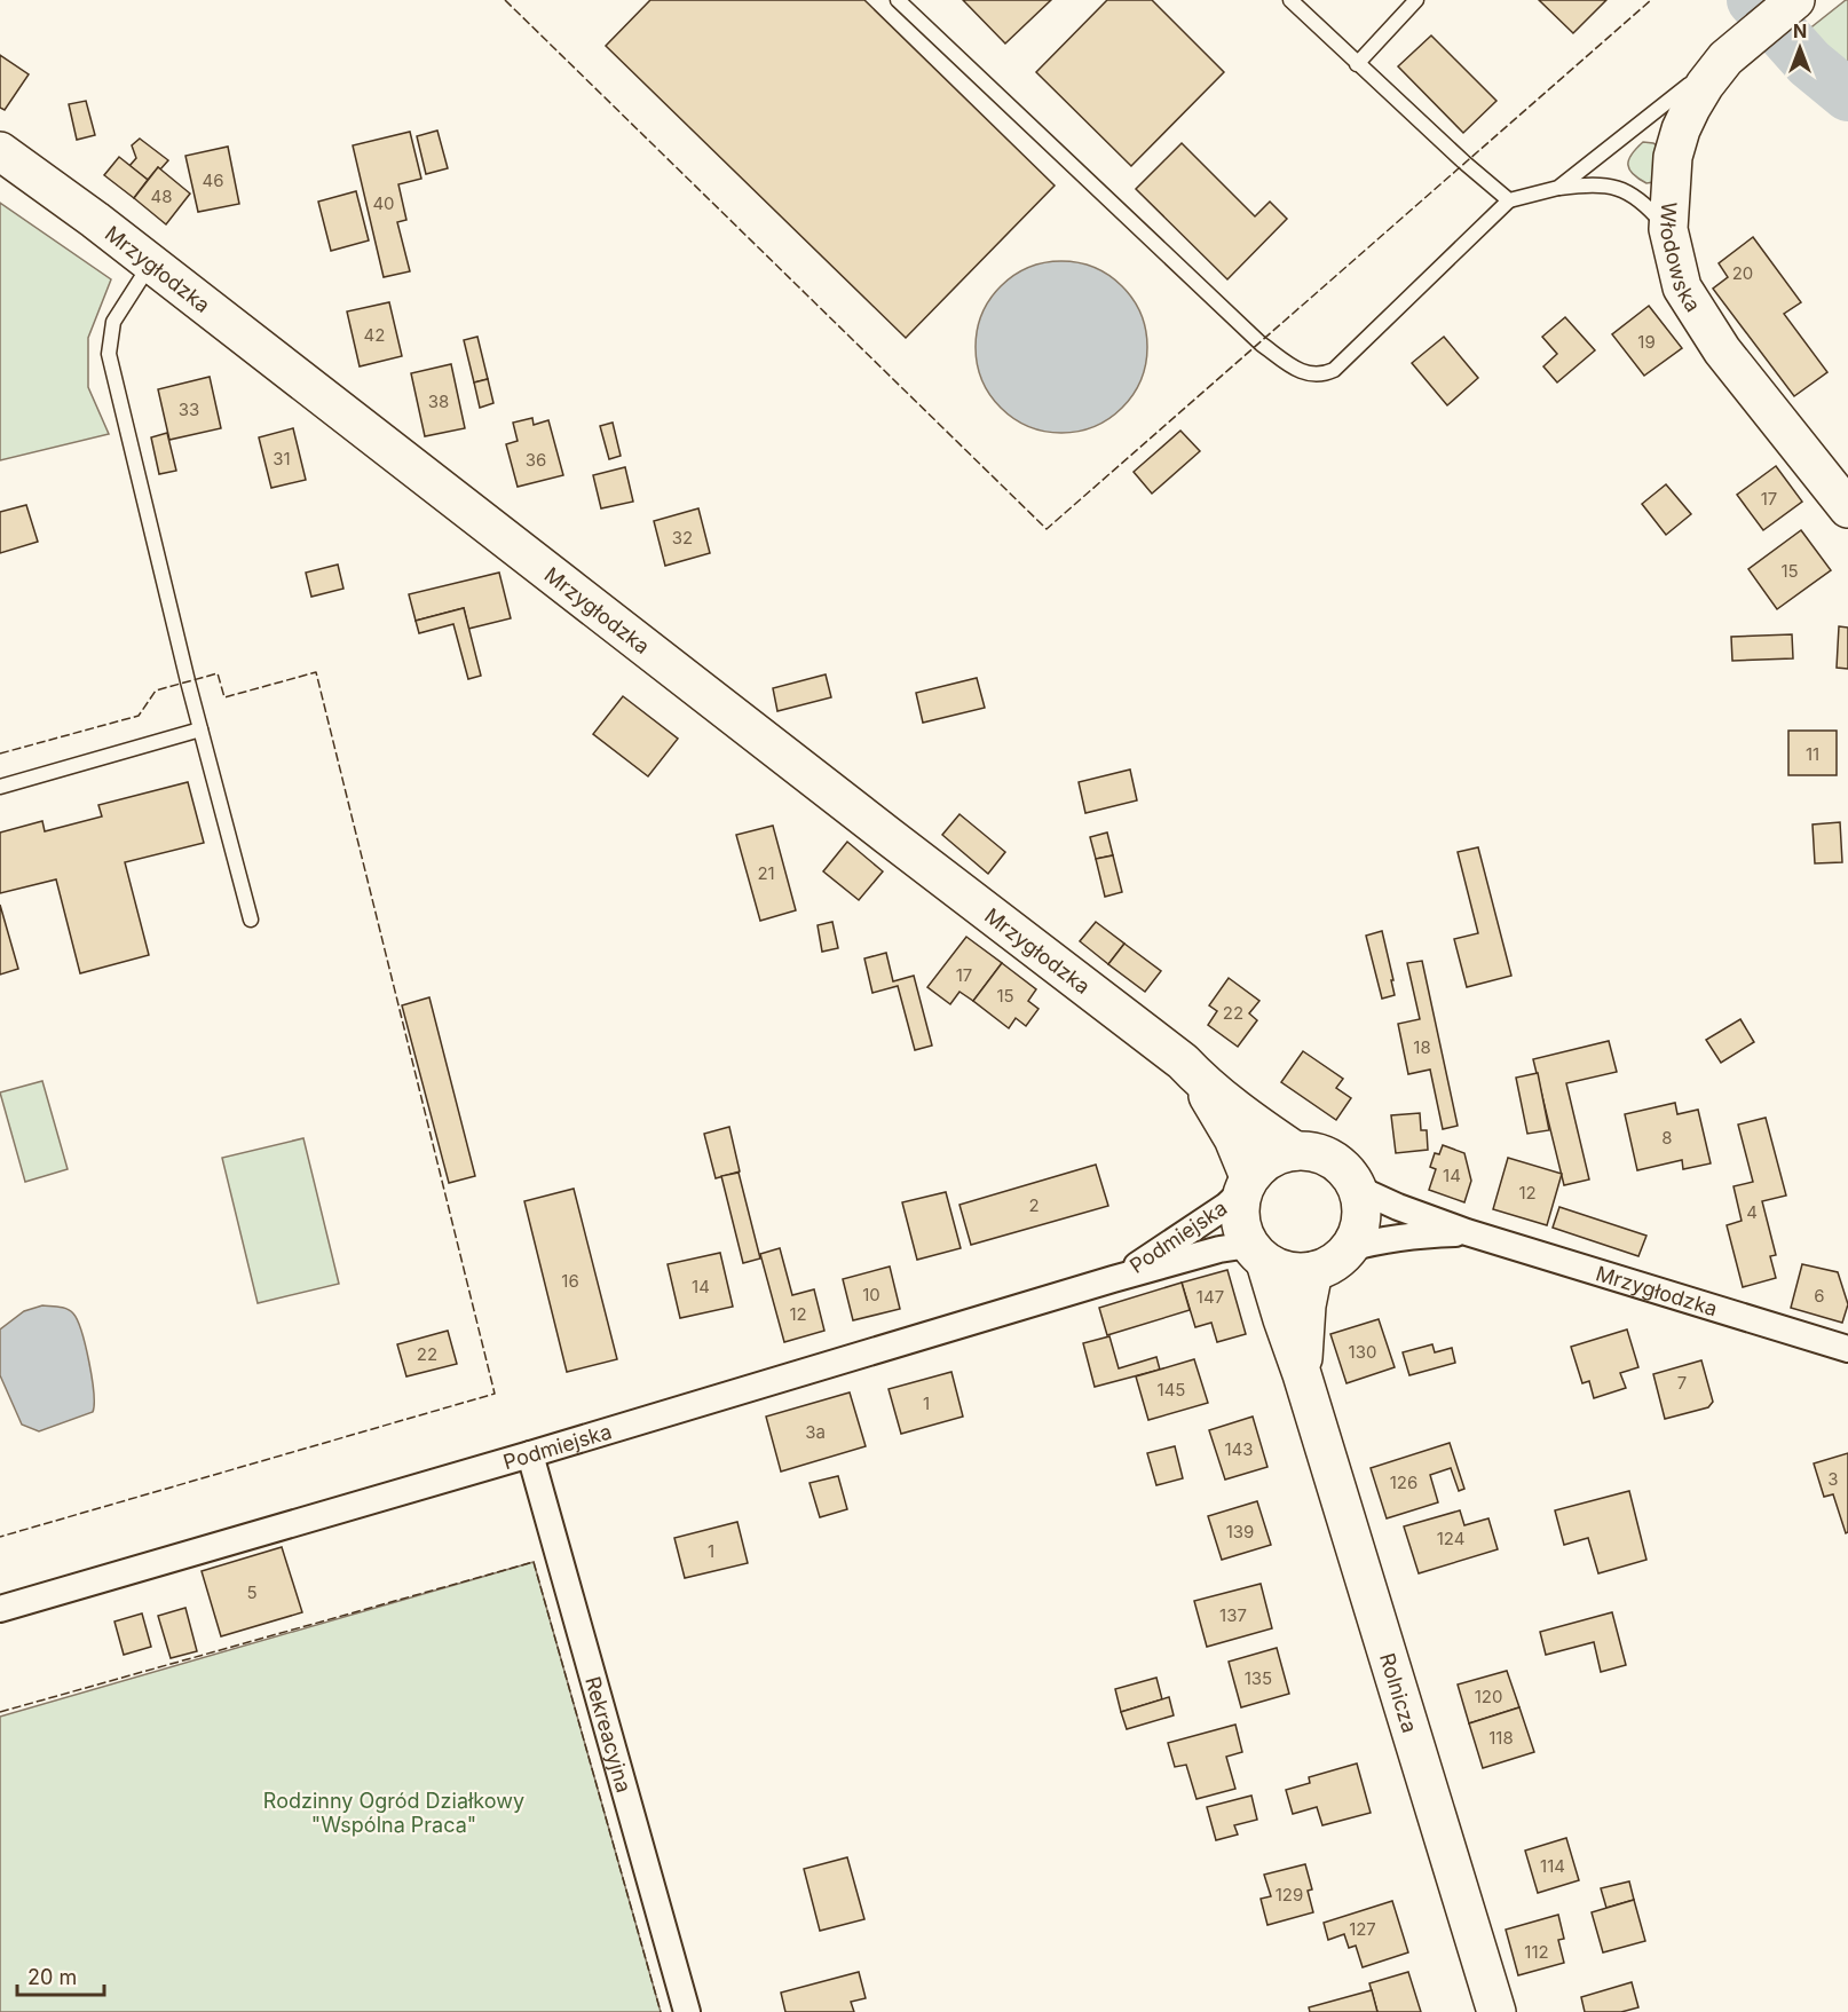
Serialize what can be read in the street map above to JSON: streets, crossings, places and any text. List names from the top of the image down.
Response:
{
  "streets": {
    "street": [
      "Włodowska",
      "Mrzygłodzka",
      "Podmiejska",
      "Rolnicza",
      "Rekreacyjna"
    ]
  },
  "crossings": [
    ["Mrzygłodzka", "Podmiejska"],
    ["Mrzygłodzka", "Rolnicza"],
    ["Podmiejska", "Rolnicza"],
    ["Podmiejska", "Rekreacyjna"]
  ],
  "parks": ["Rodzinny Ogród Działkowy \"Wspólna Praca\""],
  "house_numbers": [
    "46",
    "48",
    "40",
    "20",
    "42",
    "19",
    "38",
    "33",
    "31",
    "36",
    "17",
    "32",
    "15",
    "11",
    "21",
    "17",
    "15",
    "22",
    "18",
    "8",
    "14",
    "12",
    "2",
    "4",
    "16",
    "14",
    "10",
    "6",
    "147",
    "12",
    "130",
    "22",
    "7",
    "145",
    "1",
    "3a",
    "143",
    "3",
    "126",
    "139",
    "124",
    "1",
    "5",
    "137",
    "135",
    "120",
    "118",
    "114",
    "129",
    "127",
    "112"
  ],
  "scale_bar": "20 m",
  "north": "top"
}
